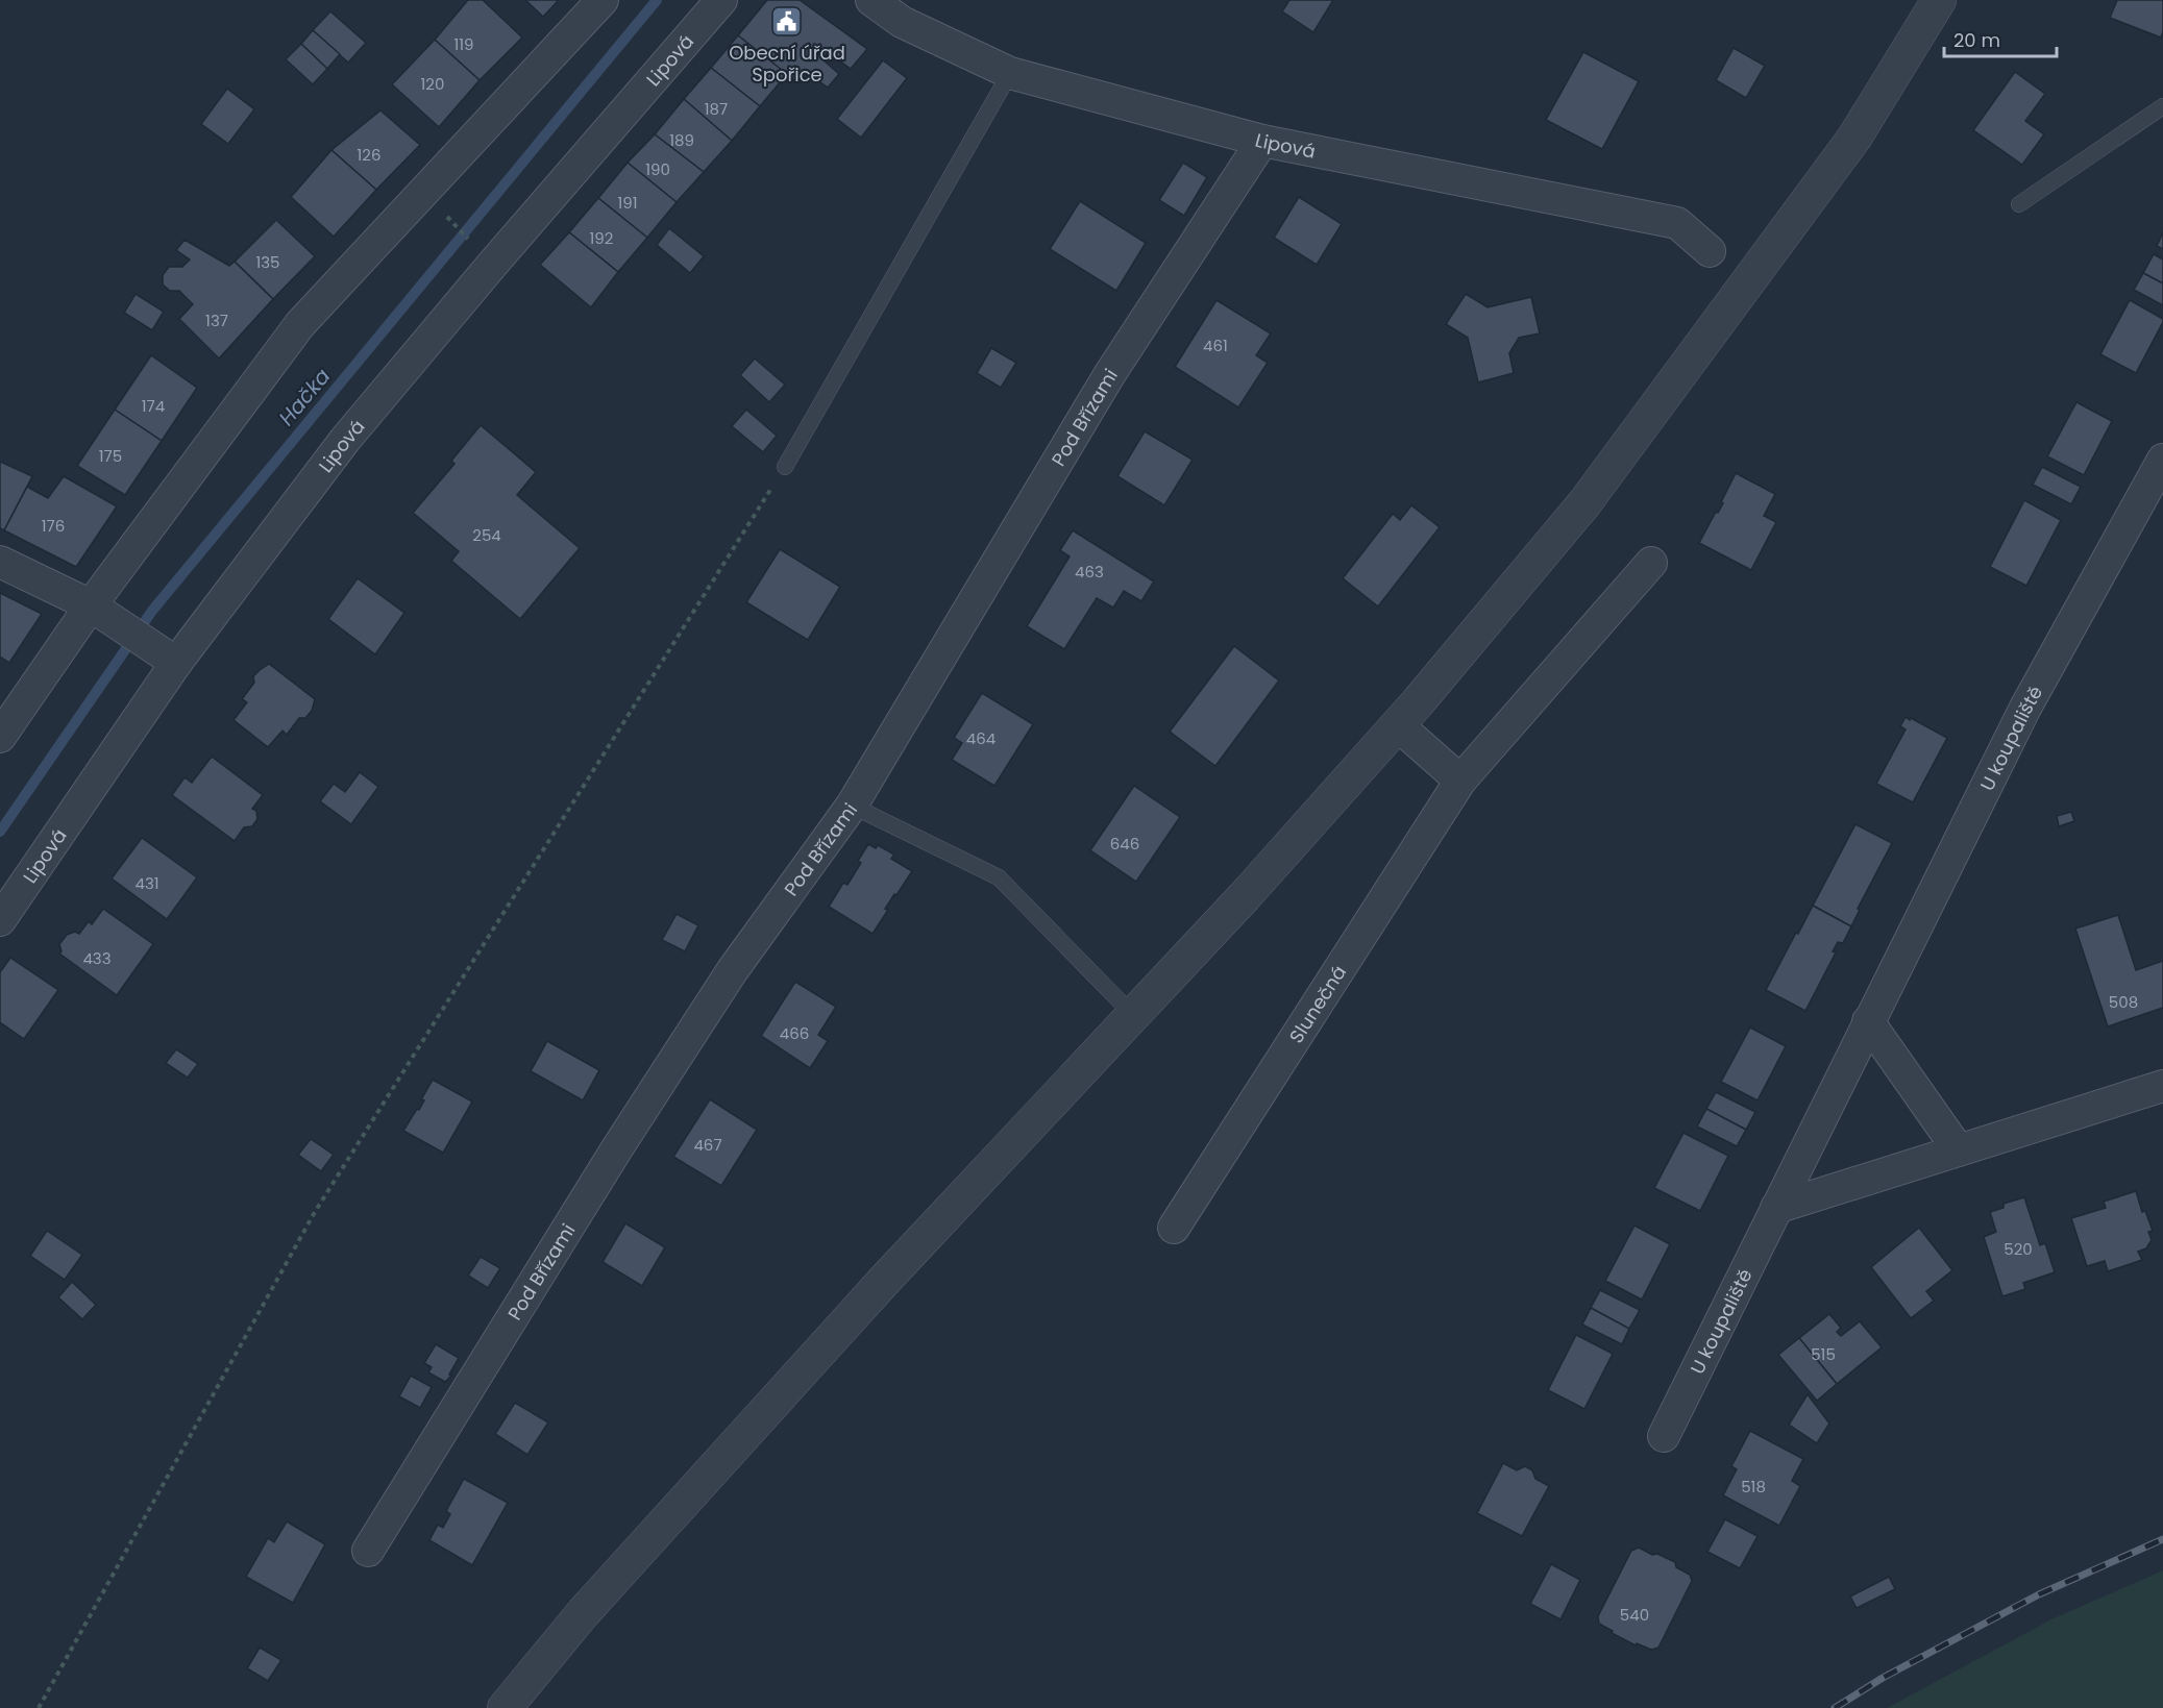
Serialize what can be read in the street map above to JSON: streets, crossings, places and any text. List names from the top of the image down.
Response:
{
  "streets": {
    "street": [
      "Lipová",
      "Pod Břízami",
      "U koupaliště",
      "Slunečná"
    ]
  },
  "crossings": [
    ["Lipová", "Pod Břízami"]
  ],
  "water": ["Hačka"],
  "places": {
    "public building": ["Obecní úřad Spořice"]
  },
  "house_numbers": [
    "119",
    "120",
    "187",
    "189",
    "126",
    "190",
    "191",
    "192",
    "135",
    "137",
    "461",
    "174",
    "175",
    "176",
    "254",
    "463",
    "464",
    "646",
    "431",
    "433",
    "508",
    "466",
    "467",
    "520",
    "515",
    "518",
    "540"
  ],
  "scale_bar": "20 m"
}
